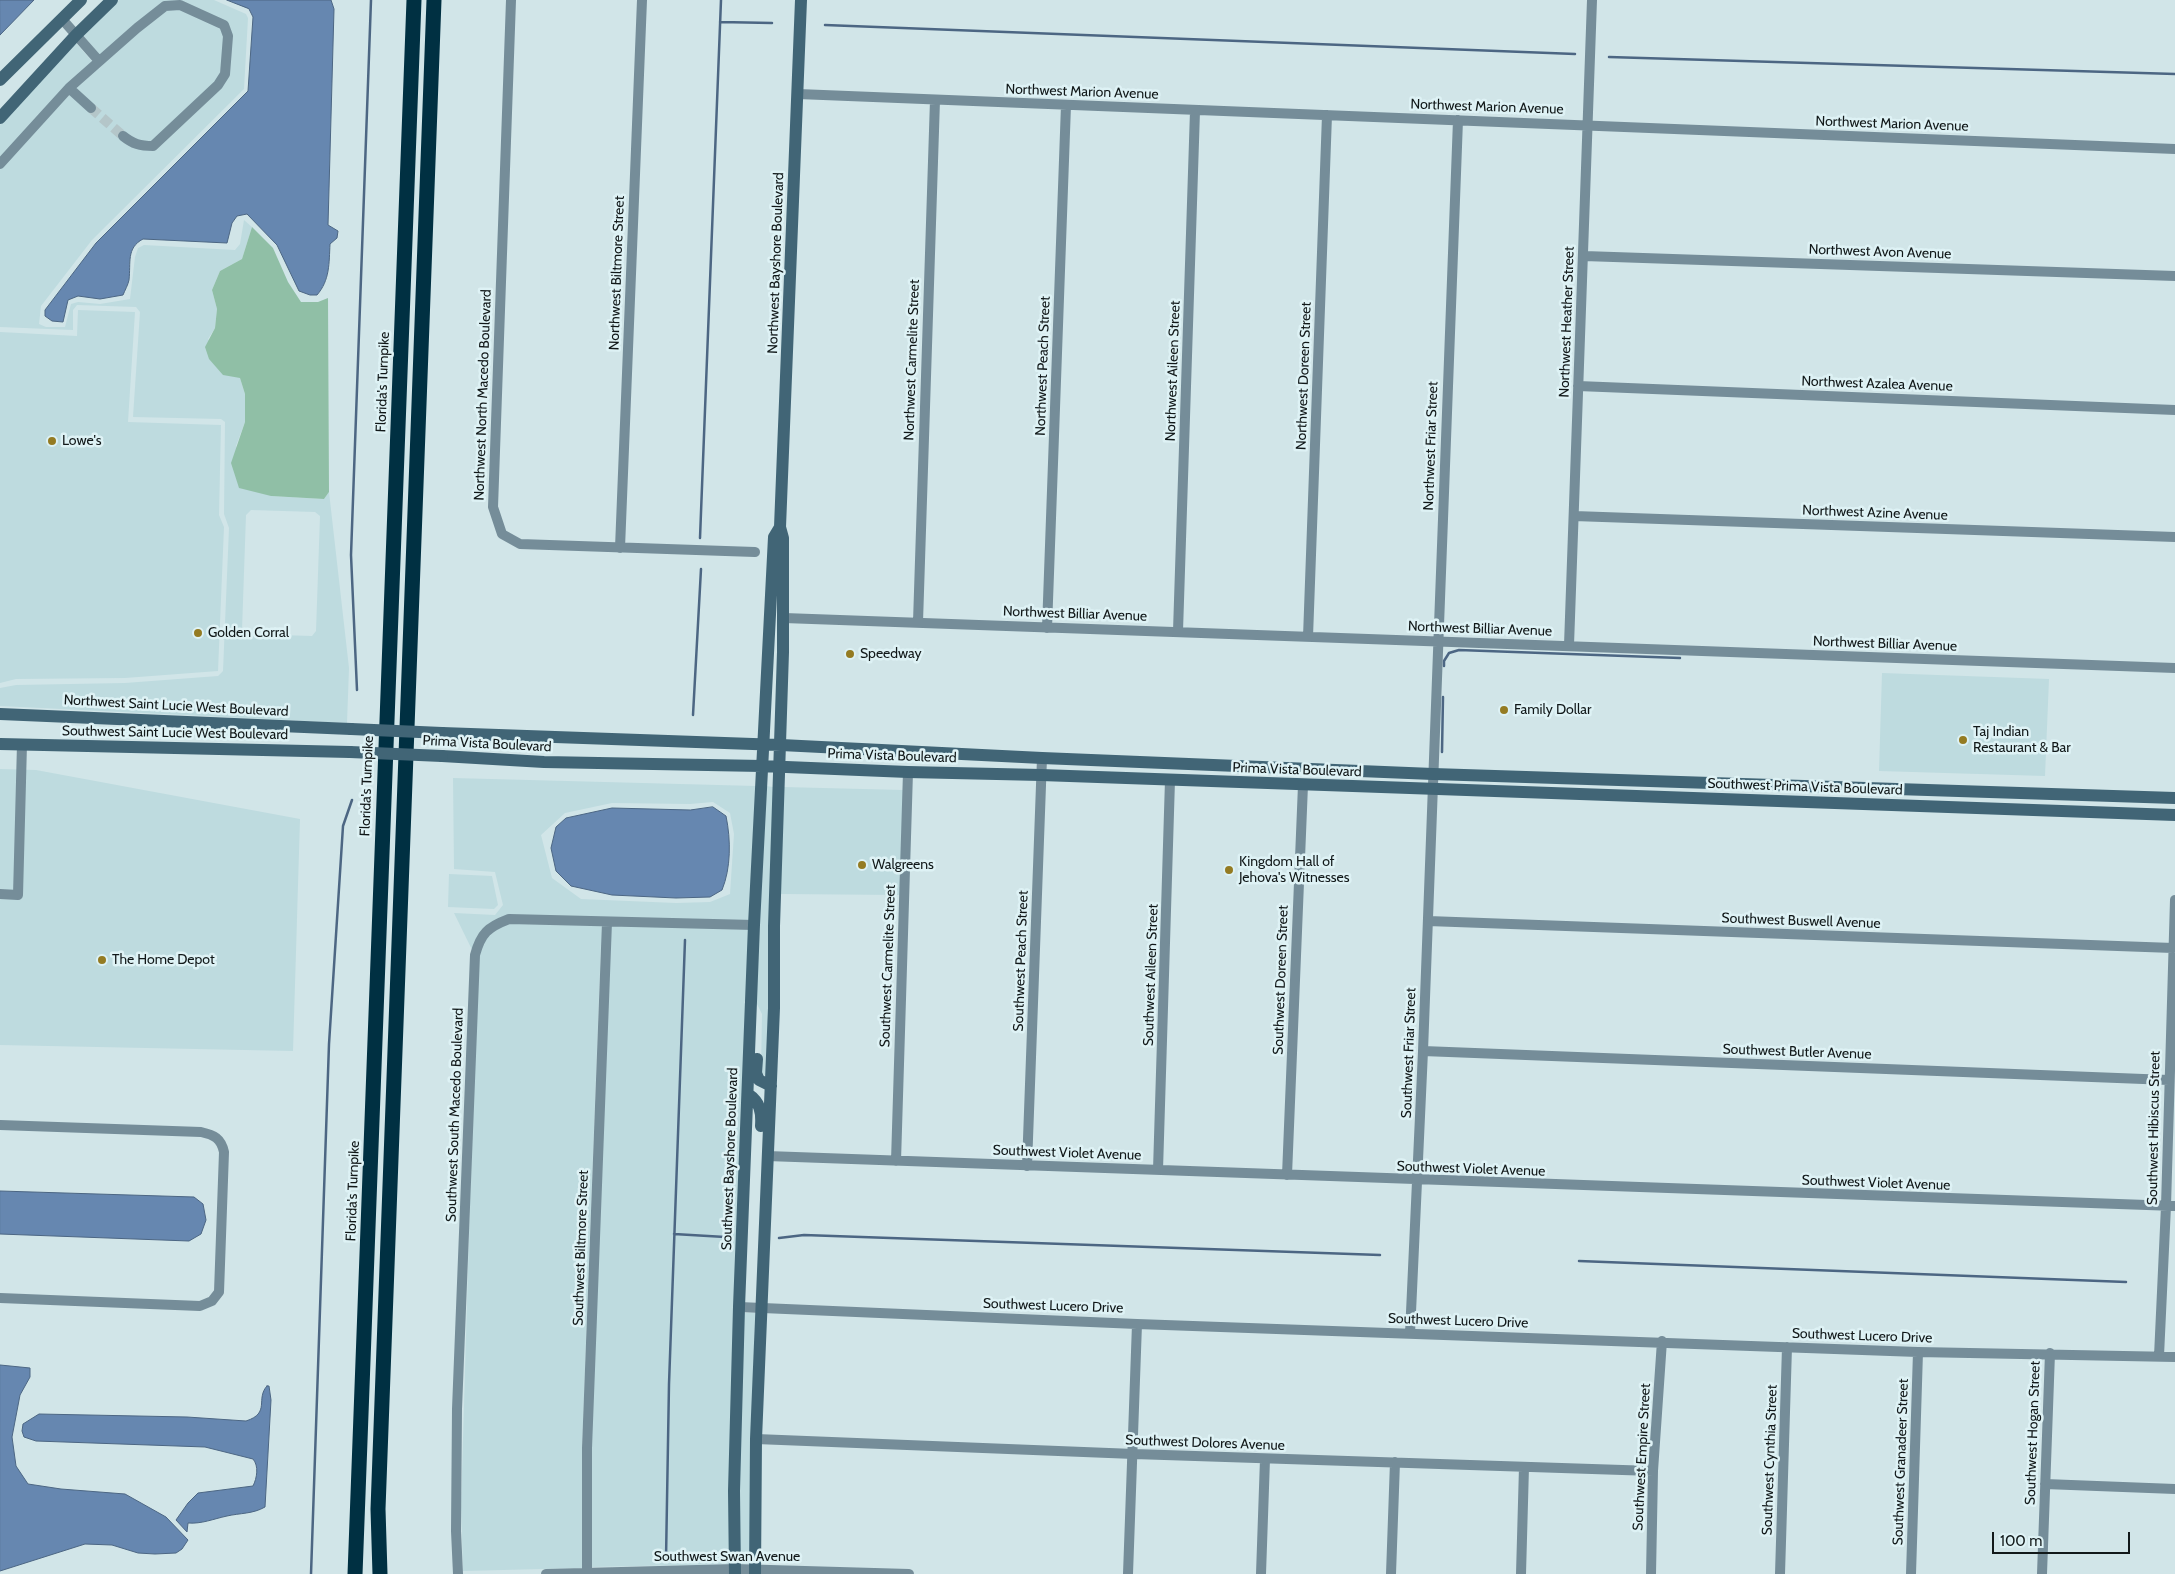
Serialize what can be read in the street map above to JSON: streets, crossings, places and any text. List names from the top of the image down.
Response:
{
  "streets": {
    "highway": ["Florida's Turnpike"],
    "main road": [
      "Northwest Bayshore Boulevard",
      "Northwest Saint Lucie West Boulevard",
      "Southwest Saint Lucie West Boulevard",
      "Prima Vista Boulevard",
      "Southwest Prima Vista Boulevard",
      "Southwest Bayshore Boulevard"
    ],
    "street": [
      "Northwest Marion Avenue",
      "Northwest Avon Avenue",
      "Northwest Biltmore Street",
      "Northwest Heather Street",
      "Northwest Carmelite Street",
      "Northwest Peach Street",
      "Northwest Aileen Street",
      "Northwest Doreen Street",
      "Northwest Azalea Avenue",
      "Northwest North Macedo Boulevard",
      "Northwest Friar Street",
      "Northwest Azine Avenue",
      "Northwest Billiar Avenue",
      "Southwest Buswell Avenue",
      "Southwest Peach Street",
      "Southwest Carmelite Street",
      "Southwest Aileen Street",
      "Southwest Doreen Street",
      "Southwest Butler Avenue",
      "Southwest Friar Street",
      "Southwest South Macedo Boulevard",
      "Southwest Hibiscus Street",
      "Southwest Violet Avenue",
      "Southwest Biltmore Street",
      "Southwest Lucero Drive",
      "Southwest Hogan Street",
      "Southwest Dolores Avenue",
      "Southwest Empire Street",
      "Southwest Cynthia Street",
      "Southwest Granadeer Street",
      "Southwest Swan Avenue"
    ]
  },
  "crossings": [
    ["Northwest Marion Avenue", "Northwest Bayshore Boulevard"],
    ["Northwest Marion Avenue", "Northwest Heather Street"],
    ["Northwest Marion Avenue", "Northwest Carmelite Street"],
    ["Northwest Marion Avenue", "Northwest Peach Street"],
    ["Northwest Marion Avenue", "Northwest Aileen Street"],
    ["Northwest Marion Avenue", "Northwest Doreen Street"],
    ["Northwest Marion Avenue", "Northwest Friar Street"],
    ["Northwest Avon Avenue", "Northwest Heather Street"],
    ["Northwest Bayshore Boulevard", "Northwest Billiar Avenue"],
    ["Northwest Bayshore Boulevard", "Prima Vista Boulevard"],
    ["Northwest Bayshore Boulevard", "Southwest Bayshore Boulevard"],
    ["Northwest Biltmore Street", "Northwest North Macedo Boulevard"],
    ["Northwest Heather Street", "Northwest Azalea Avenue"],
    ["Northwest Heather Street", "Northwest Azine Avenue"],
    ["Northwest Heather Street", "Northwest Billiar Avenue"],
    ["Northwest Carmelite Street", "Northwest Billiar Avenue"],
    ["Northwest Peach Street", "Northwest Billiar Avenue"],
    ["Northwest Aileen Street", "Northwest Billiar Avenue"],
    ["Northwest Doreen Street", "Northwest Billiar Avenue"],
    ["Northwest Friar Street", "Northwest Billiar Avenue"],
    ["Northwest Friar Street", "Prima Vista Boulevard"],
    ["Northwest Friar Street", "Southwest Prima Vista Boulevard"],
    ["Northwest Friar Street", "Southwest Friar Street"],
    ["Northwest Saint Lucie West Boulevard", "Prima Vista Boulevard"],
    ["Southwest Saint Lucie West Boulevard", "Prima Vista Boulevard"],
    ["Prima Vista Boulevard", "Southwest Prima Vista Boulevard"],
    ["Prima Vista Boulevard", "Southwest Peach Street"],
    ["Prima Vista Boulevard", "Southwest Carmelite Street"],
    ["Prima Vista Boulevard", "Southwest Aileen Street"],
    ["Prima Vista Boulevard", "Southwest Doreen Street"],
    ["Prima Vista Boulevard", "Southwest Friar Street"],
    ["Prima Vista Boulevard", "Southwest Bayshore Boulevard"],
    ["Southwest Prima Vista Boulevard", "Southwest Friar Street"],
    ["Southwest Buswell Avenue", "Southwest Friar Street"],
    ["Southwest Buswell Avenue", "Southwest Hibiscus Street"],
    ["Southwest Peach Street", "Southwest Violet Avenue"],
    ["Southwest Carmelite Street", "Southwest Violet Avenue"],
    ["Southwest Aileen Street", "Southwest Violet Avenue"],
    ["Southwest Doreen Street", "Southwest Violet Avenue"],
    ["Southwest Butler Avenue", "Southwest Friar Street"],
    ["Southwest Butler Avenue", "Southwest Hibiscus Street"],
    ["Southwest Friar Street", "Southwest Violet Avenue"],
    ["Southwest Friar Street", "Southwest Lucero Drive"],
    ["Southwest South Macedo Boulevard", "Southwest Bayshore Boulevard"],
    ["Southwest South Macedo Boulevard", "Southwest Biltmore Street"],
    ["Southwest Hibiscus Street", "Southwest Violet Avenue"],
    ["Southwest Hibiscus Street", "Southwest Lucero Drive"],
    ["Southwest Bayshore Boulevard", "Southwest Lucero Drive"],
    ["Southwest Bayshore Boulevard", "Southwest Swan Avenue"],
    ["Southwest Biltmore Street", "Southwest Swan Avenue"],
    ["Southwest Lucero Drive", "Southwest Hogan Street"],
    ["Southwest Lucero Drive", "Southwest Empire Street"],
    ["Southwest Lucero Drive", "Southwest Cynthia Street"],
    ["Southwest Lucero Drive", "Southwest Granadeer Street"],
    ["Southwest Dolores Avenue", "Southwest Empire Street"]
  ],
  "places": [
    "Lowe's",
    "Golden Corral",
    "Speedway",
    "Family Dollar",
    "Taj Indian Restaurant & Bar",
    "Walgreens",
    "Kingdom Hall of Jehova's Witnesses",
    "The Home Depot"
  ],
  "scale_bar": "100 m"
}
